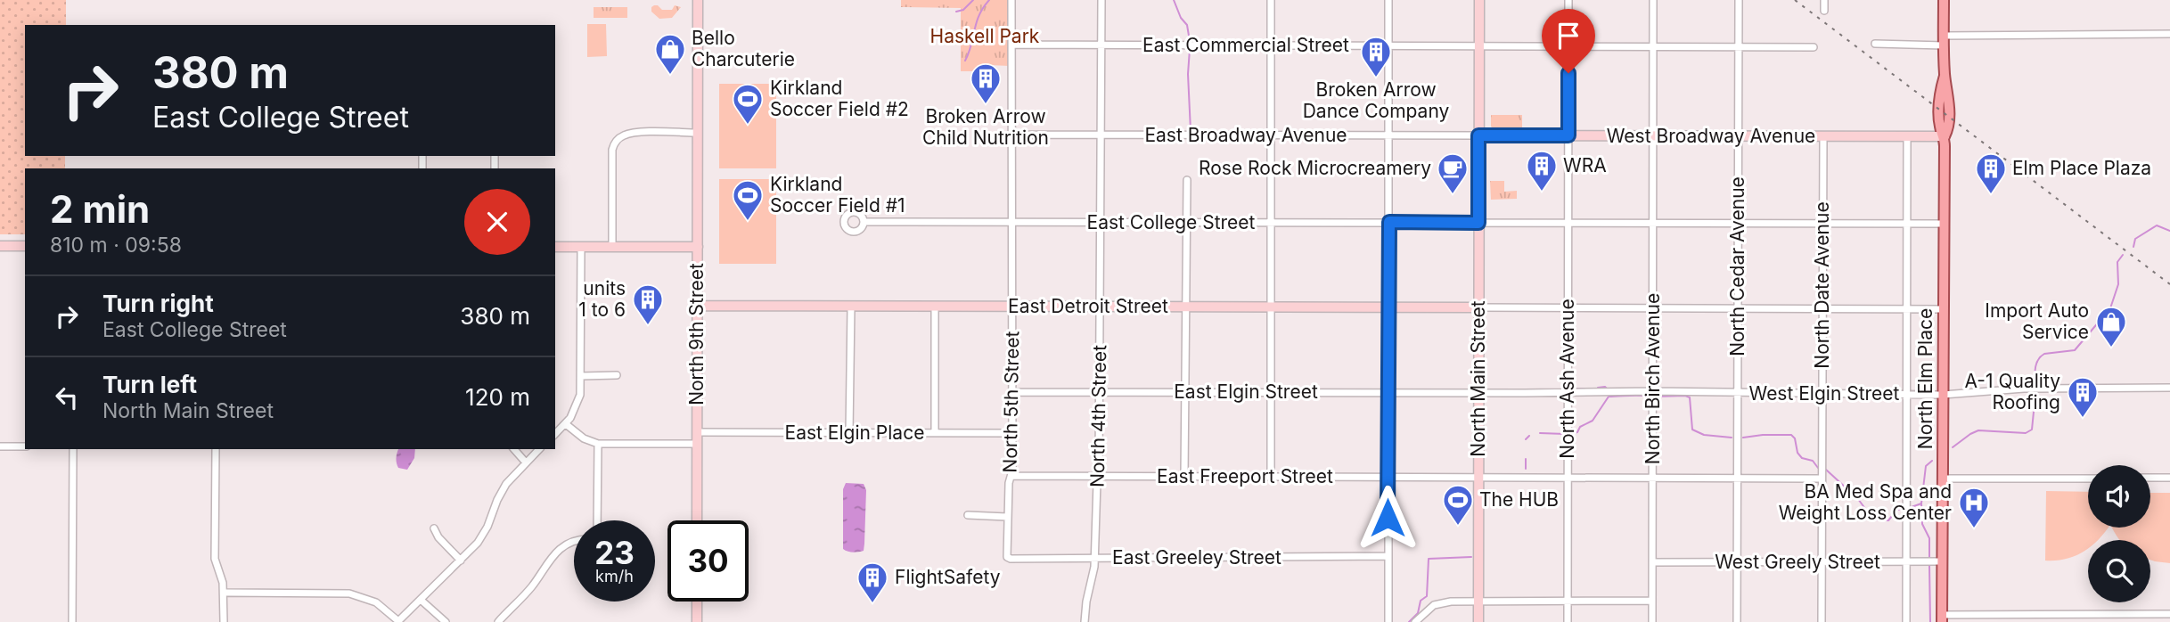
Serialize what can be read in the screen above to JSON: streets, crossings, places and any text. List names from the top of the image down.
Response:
{
  "streets": {
    "main road": ["North Elm Place"],
    "street": [
      "East Commercial Street",
      "East Broadway Avenue",
      "West Broadway Avenue",
      "East College Street",
      "North Cedar Avenue",
      "North Date Avenue",
      "East Detroit Street",
      "North 9th Street",
      "North Main Street",
      "North Ash Avenue",
      "North Birch Avenue",
      "East Elgin Street",
      "West Elgin Street",
      "North 5th Street",
      "North 4th Street",
      "East Elgin Place",
      "East Freeport Street",
      "East Greeley Street",
      "West Greely Street"
    ]
  },
  "crossings": [
    ["East Commercial Street", "North Cedar Avenue"],
    ["East Commercial Street", "North Main Street"],
    ["East Commercial Street", "North Ash Avenue"],
    ["East Commercial Street", "North Birch Avenue"],
    ["East Commercial Street", "North 5th Street"],
    ["East Commercial Street", "North 4th Street"],
    ["East Broadway Avenue", "West Broadway Avenue"],
    ["East Broadway Avenue", "North Main Street"],
    ["East Broadway Avenue", "North 5th Street"],
    ["East Broadway Avenue", "North 4th Street"],
    ["West Broadway Avenue", "North Cedar Avenue"],
    ["West Broadway Avenue", "North Date Avenue"],
    ["West Broadway Avenue", "North Main Street"],
    ["West Broadway Avenue", "North Ash Avenue"],
    ["West Broadway Avenue", "North Birch Avenue"],
    ["West Broadway Avenue", "North Elm Place"],
    ["East College Street", "North Cedar Avenue"],
    ["East College Street", "North Date Avenue"],
    ["East College Street", "North Main Street"],
    ["East College Street", "North Ash Avenue"],
    ["East College Street", "North Birch Avenue"],
    ["East College Street", "North Elm Place"],
    ["East College Street", "North 5th Street"],
    ["East College Street", "North 4th Street"],
    ["North Cedar Avenue", "West Elgin Street"],
    ["North Cedar Avenue", "East Freeport Street"],
    ["North Cedar Avenue", "West Greely Street"],
    ["North Date Avenue", "West Elgin Street"],
    ["North Date Avenue", "East Freeport Street"],
    ["North Date Avenue", "West Greely Street"],
    ["East Detroit Street", "North 9th Street"],
    ["East Detroit Street", "North Main Street"],
    ["East Detroit Street", "North 5th Street"],
    ["East Detroit Street", "North 4th Street"],
    ["North 9th Street", "East Elgin Place"],
    ["North Main Street", "East Elgin Street"],
    ["North Main Street", "West Elgin Street"],
    ["North Main Street", "East Freeport Street"],
    ["North Ash Avenue", "West Elgin Street"],
    ["North Ash Avenue", "East Freeport Street"],
    ["North Birch Avenue", "West Elgin Street"],
    ["North Birch Avenue", "East Freeport Street"],
    ["North Birch Avenue", "West Greely Street"],
    ["North Elm Place", "West Elgin Street"],
    ["North Elm Place", "West Greely Street"],
    ["East Elgin Street", "West Elgin Street"],
    ["East Elgin Street", "North 5th Street"],
    ["East Elgin Street", "North 4th Street"],
    ["North 5th Street", "East Elgin Place"],
    ["North 5th Street", "East Freeport Street"],
    ["North 5th Street", "East Greeley Street"],
    ["North 4th Street", "East Freeport Street"],
    ["North 4th Street", "East Greeley Street"]
  ],
  "parks": ["Haskell Park"],
  "places": {
    "shop": ["Bello Charcuterie", "Import Auto Service"],
    "building": [
      "Broken Arrow Dance Company",
      "Broken Arrow Child Nutrition",
      "WRA",
      "Elm Place Plaza",
      "units 1 to 6",
      "A-1 Quality Roofing",
      "FlightSafety"
    ],
    "sports": ["Kirkland Soccer Field #2", "Kirkland Soccer Field #1", "The HUB"],
    "cafe": ["Rose Rock Microcreamery"],
    "hospital": ["BA Med Spa and Weight Loss Center"]
  },
  "page": {
    "turn": ["380 m", "East College Street"],
    "heading": ["2 min", "810 m · 09:58"],
    "list": [
      {
        "name": "Turn right",
        "note": "East College Street",
        "value": "380 m"
      },
      {
        "name": "Turn left",
        "note": "North Main Street",
        "value": "120 m"
      }
    ],
    "speed": "23 km/h",
    "limit": "30"
  }
}
